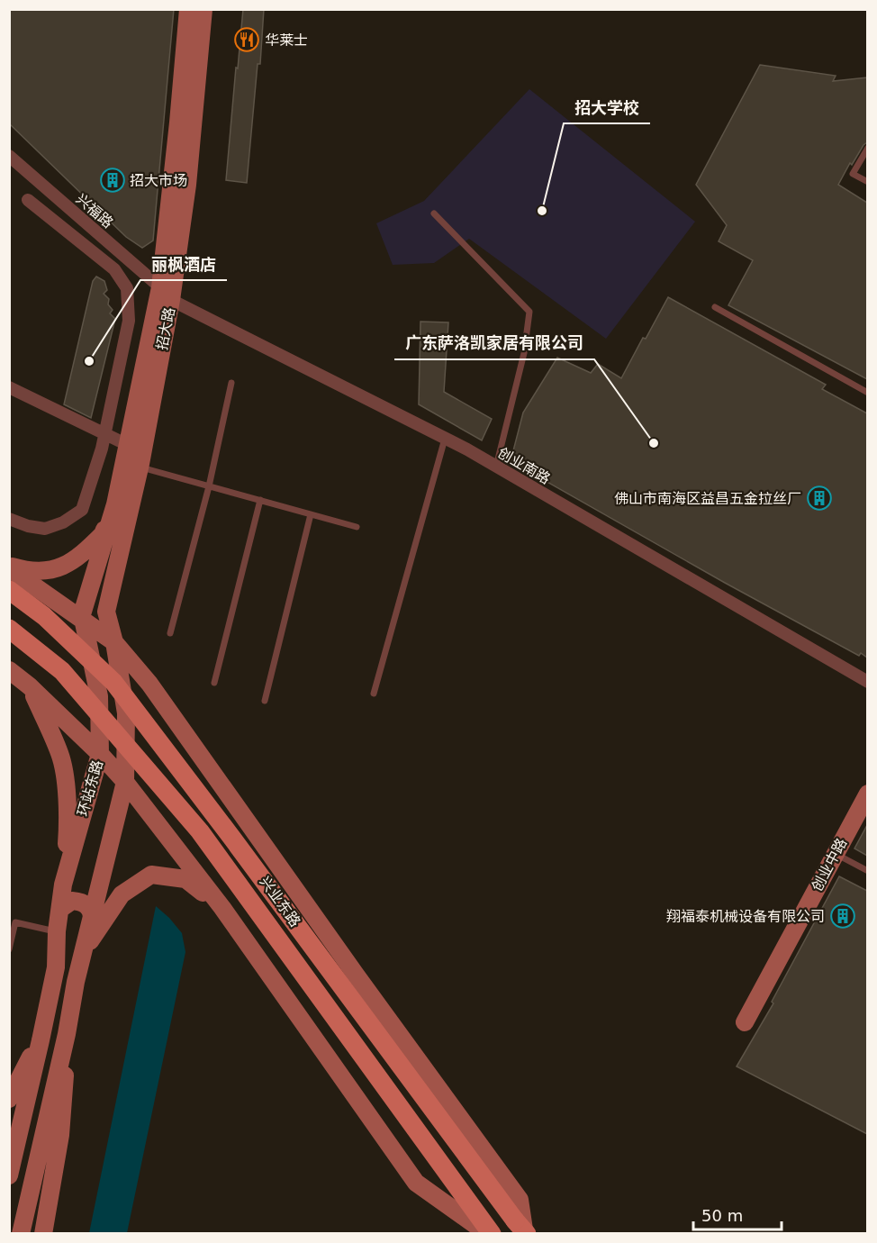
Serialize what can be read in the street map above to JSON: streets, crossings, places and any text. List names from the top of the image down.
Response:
{
  "streets": {
    "main road": [
      "招大路",
      "环站东路",
      "创业中路",
      "兴业东路"
    ],
    "street": ["兴福路", "创业南路"]
  },
  "crossings": [
    ["兴福路", "招大路"],
    ["兴福路", "创业南路"],
    ["招大路", "创业南路"],
    ["招大路", "环站东路"]
  ],
  "places": {
    "restaurant": ["华莱士"],
    "building": ["招大市场", "佛山市南海区益昌五金拉丝厂", "翔福泰机械设备有限公司"],
    "other": ["招大学校", "丽枫酒店", "广东萨洛凯家居有限公司"]
  },
  "scale_bar": "50 m"
}
